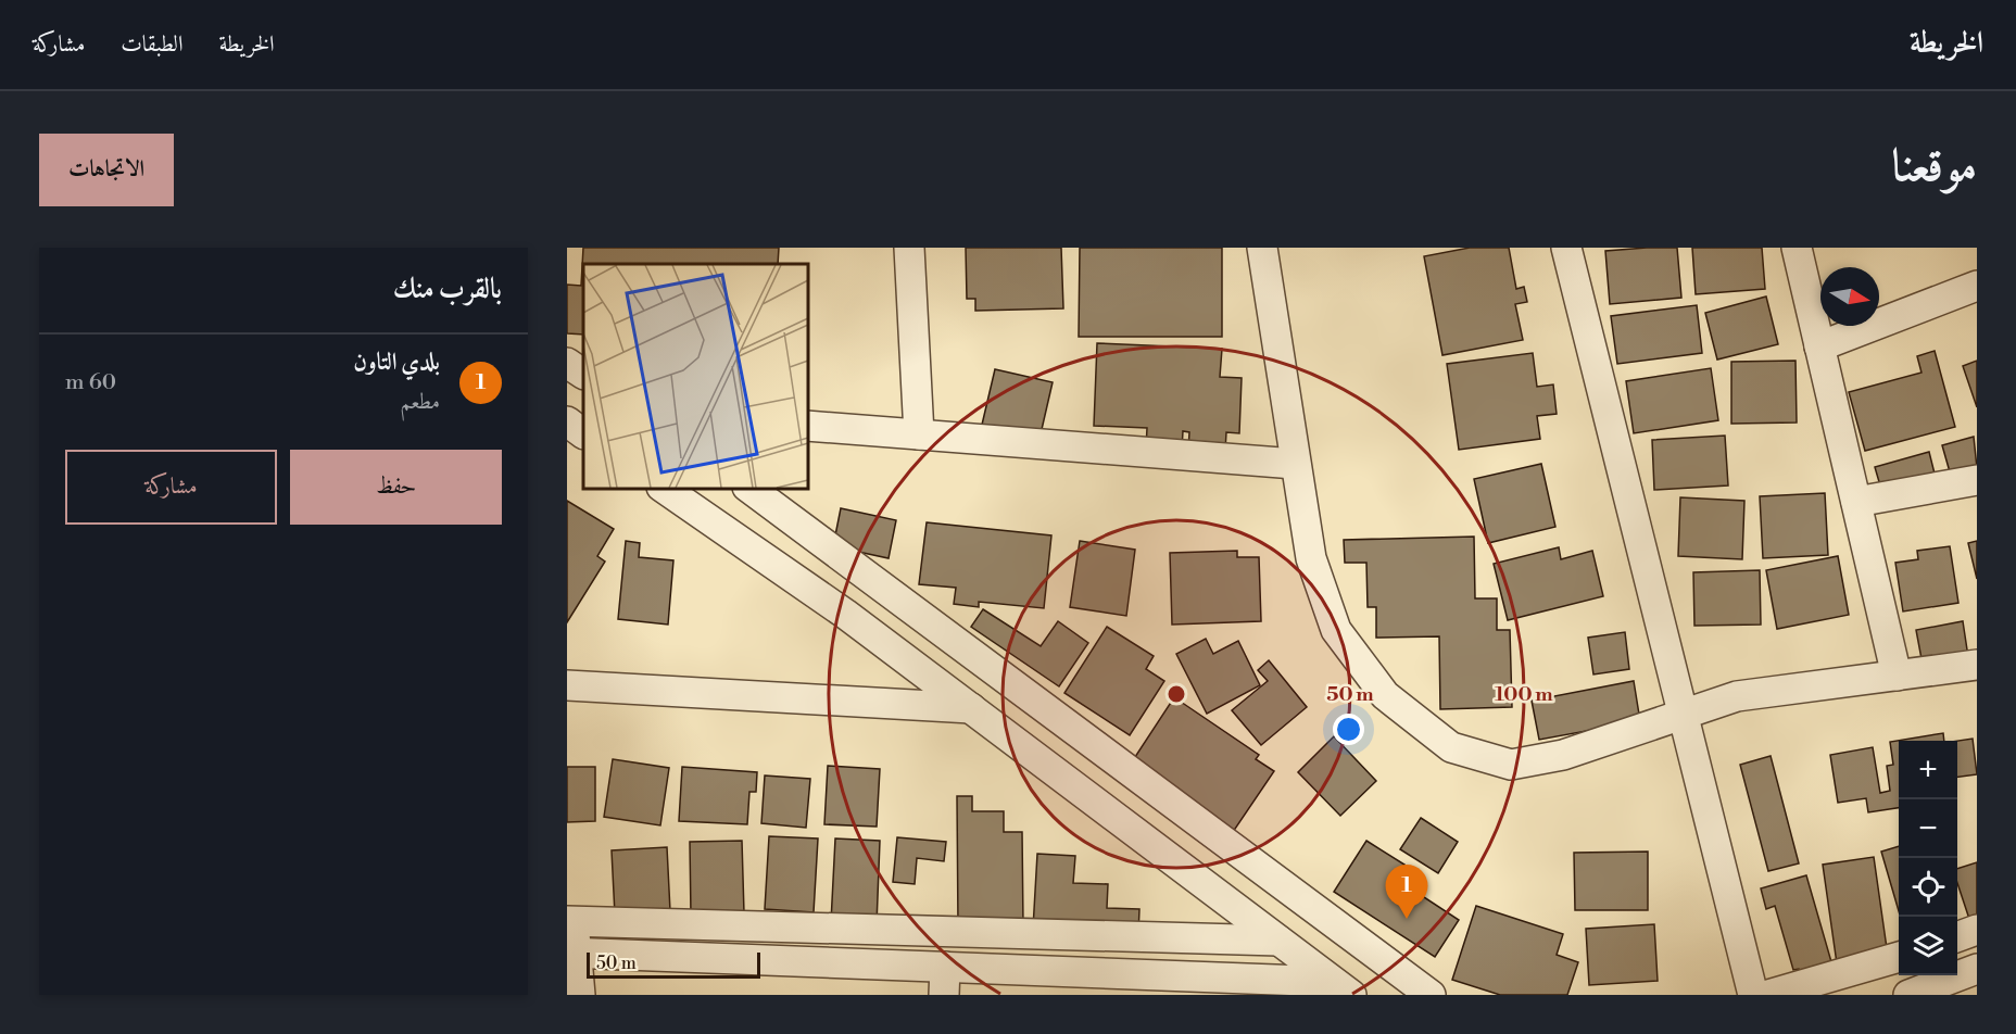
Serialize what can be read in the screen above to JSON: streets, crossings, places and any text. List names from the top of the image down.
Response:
{
  "scale_bar": "50 m",
  "north": "right",
  "page": {
    "header": "الخريطة",
    "nav": ["الخريطة", "الطبقات", "مشاركة"],
    "title": "موقعنا",
    "buttons": [
      "الاتجاهات",
      ["حفظ", "مشاركة"]
    ],
    "heading": "بالقرب منك",
    "list": [
      {
        "mark": "1",
        "name": "بلدي التاون",
        "note": "مطعم",
        "value": "60 m"
      }
    ],
    "map_buttons": ["+", "−"],
    "pins": "1",
    "scale": "50 m"
  },
  "rings": ["50 m", "100 m"]
}
